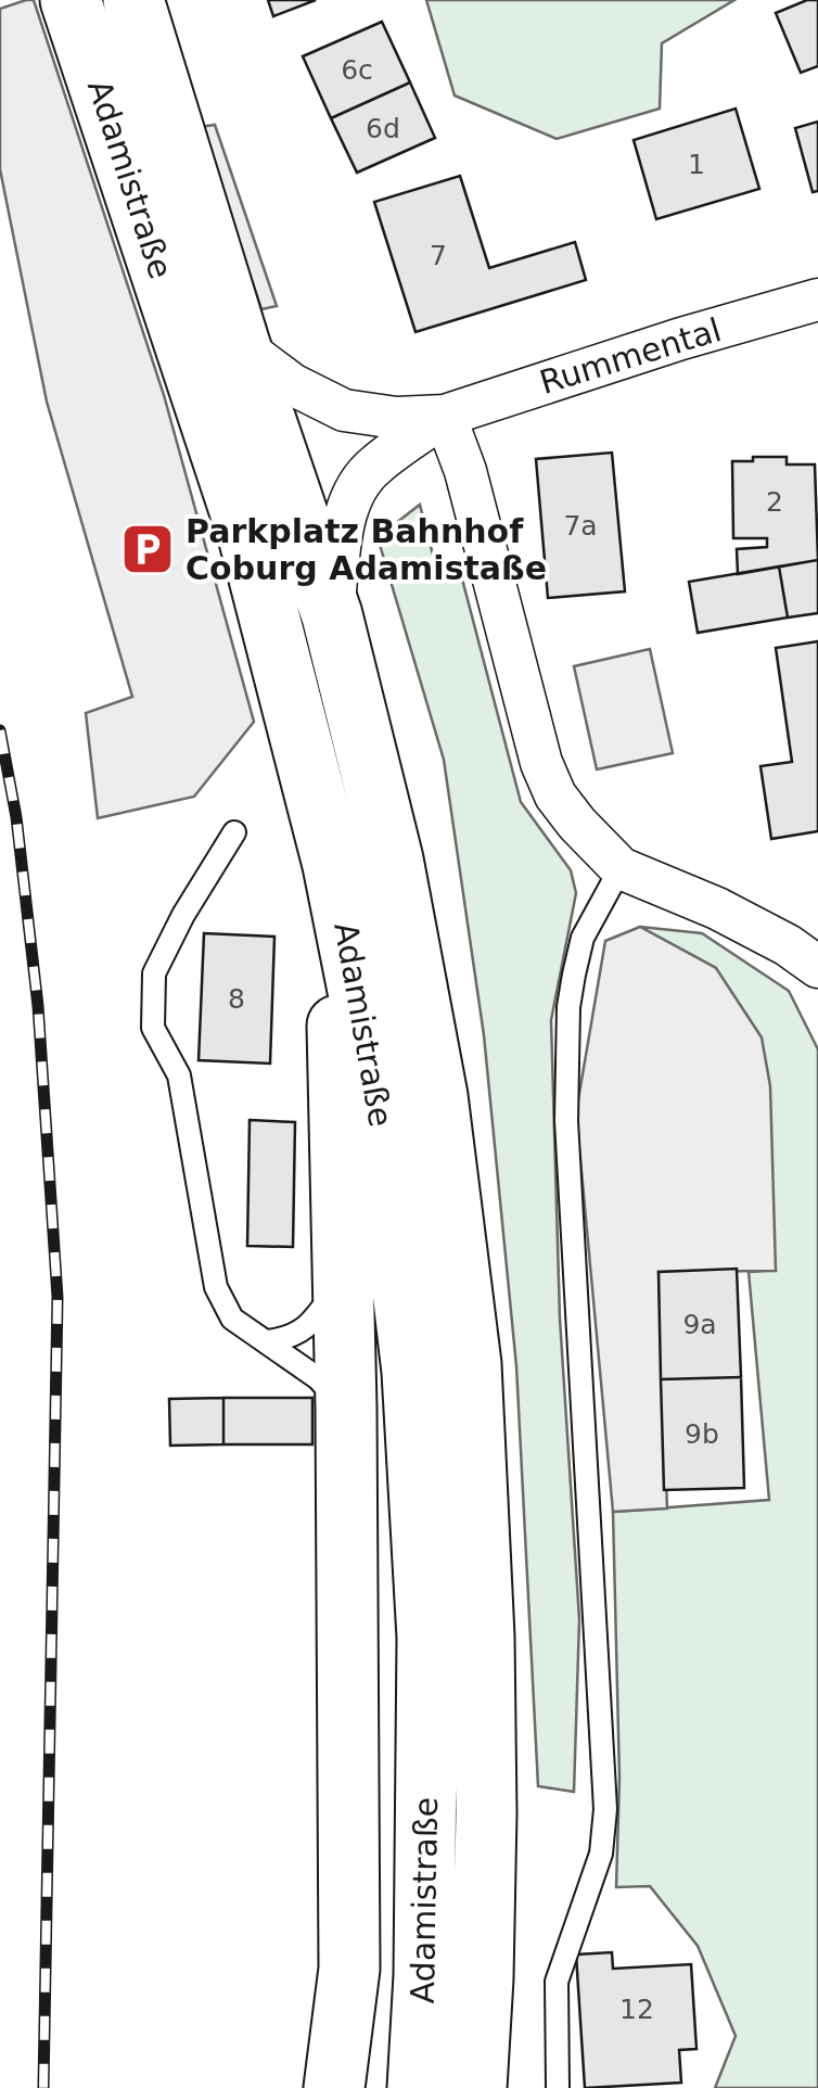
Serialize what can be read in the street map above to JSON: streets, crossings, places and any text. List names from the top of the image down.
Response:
{
  "streets": {
    "highway": ["Adamistraße"],
    "street": ["Rummental"]
  },
  "crossings": [
    ["Adamistraße", "Rummental"]
  ],
  "places": {
    "parking": ["Parkplatz Bahnhof Coburg Adamistaße"]
  },
  "house_numbers": [
    "6c",
    "6d",
    "1",
    "7",
    "2",
    "7a",
    "8",
    "9a",
    "9b",
    "12"
  ]
}
